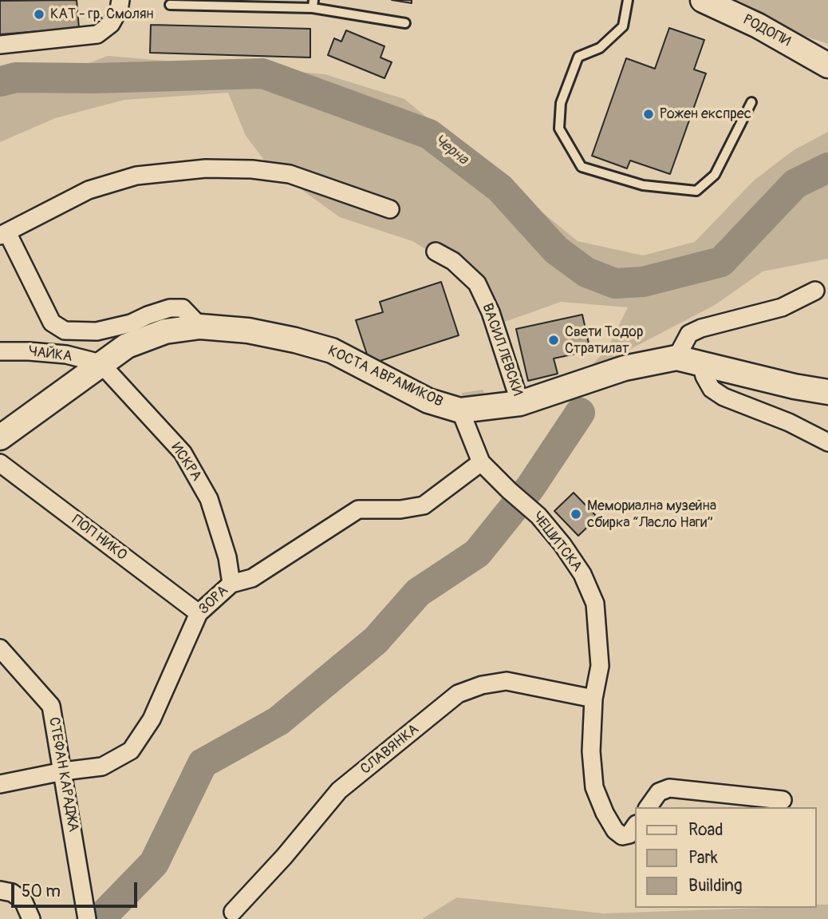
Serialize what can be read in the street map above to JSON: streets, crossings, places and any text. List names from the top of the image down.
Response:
{
  "streets": {
    "street": [
      "РОДОПИ",
      "ВАСИЛ ЛЕВСКИ",
      "ЧАЙКА",
      "КОСТА АВРАМИКОВ",
      "ИСКРА",
      "ПОП НИКО",
      "ЧЕШИТСКА",
      "ЗОРА",
      "СЛАВЯНКА",
      "СТЕФАН КАРАДЖА"
    ]
  },
  "crossings": [
    ["ВАСИЛ ЛЕВСКИ", "КОСТА АВРАМИКОВ"],
    ["ЧАЙКА", "КОСТА АВРАМИКОВ"],
    ["ЧАЙКА", "ИСКРА"],
    ["КОСТА АВРАМИКОВ", "ИСКРА"],
    ["КОСТА АВРАМИКОВ", "ЧЕШИТСКА"],
    ["ИСКРА", "ЗОРА"],
    ["ПОП НИКО", "ЗОРА"],
    ["ЧЕШИТСКА", "ЗОРА"],
    ["ЧЕШИТСКА", "СЛАВЯНКА"],
    ["ЗОРА", "СТЕФАН КАРАДЖА"]
  ],
  "water": ["Черна"],
  "places": [
    "КАТ - гр. Смолян",
    "Рожен експрес",
    "Свети Тодор Стратилат",
    "Мемориална музейна сбирка “Ласло Наги”"
  ],
  "legend": ["Road", "Park", "Building"],
  "scale_bar": "50 m"
}
